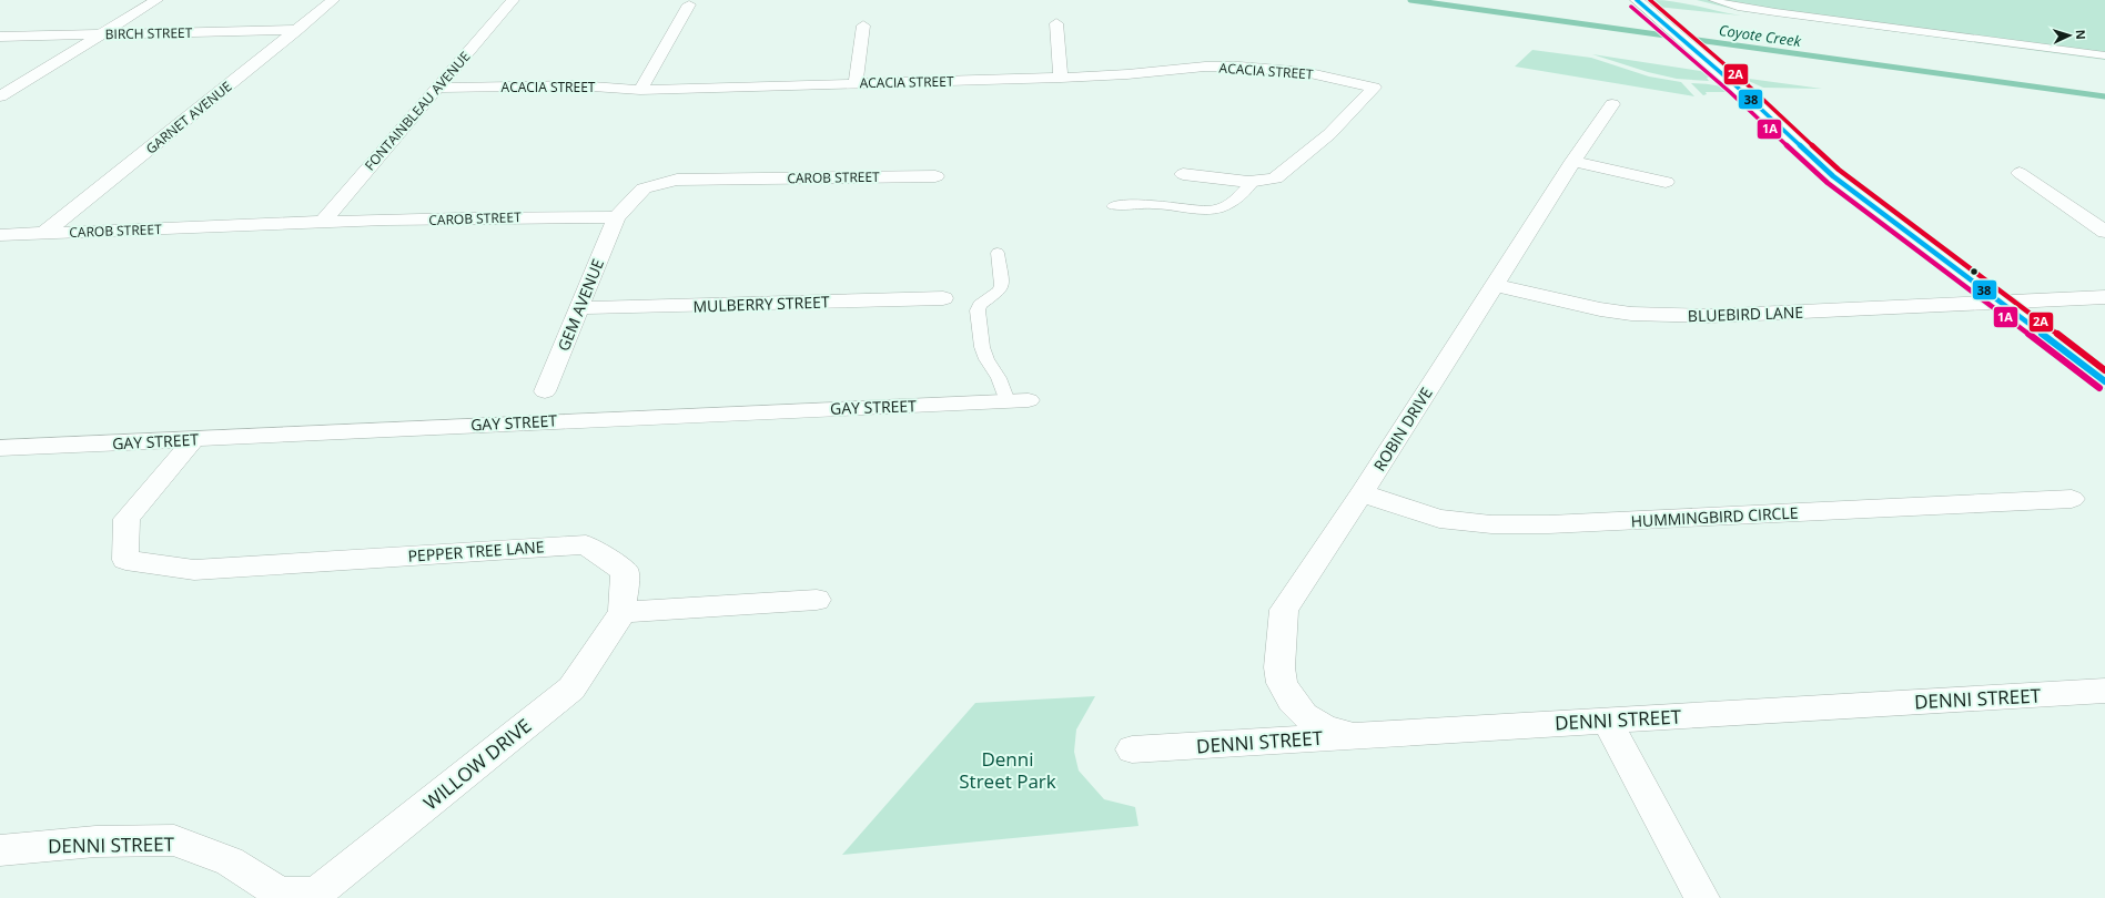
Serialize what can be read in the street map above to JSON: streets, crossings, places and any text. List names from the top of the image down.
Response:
{
  "streets": {
    "street": [
      "BIRCH STREET",
      "ACACIA STREET",
      "FONTAINBLEAU AVENUE",
      "GARNET AVENUE",
      "CAROB STREET",
      "MULBERRY STREET",
      "GEM AVENUE",
      "BLUEBIRD LANE",
      "GAY STREET",
      "ROBIN DRIVE",
      "HUMMINGBIRD CIRCLE",
      "PEPPER TREE LANE",
      "DENNI STREET",
      "WILLOW DRIVE"
    ]
  },
  "crossings": [
    ["BIRCH STREET", "GARNET AVENUE"],
    ["ACACIA STREET", "FONTAINBLEAU AVENUE"],
    ["FONTAINBLEAU AVENUE", "CAROB STREET"],
    ["GARNET AVENUE", "CAROB STREET"],
    ["CAROB STREET", "GEM AVENUE"],
    ["MULBERRY STREET", "GEM AVENUE"],
    ["BLUEBIRD LANE", "ROBIN DRIVE"],
    ["GAY STREET", "PEPPER TREE LANE"],
    ["ROBIN DRIVE", "HUMMINGBIRD CIRCLE"],
    ["ROBIN DRIVE", "DENNI STREET"],
    ["PEPPER TREE LANE", "WILLOW DRIVE"],
    ["DENNI STREET", "WILLOW DRIVE"]
  ],
  "water": ["Coyote Creek"],
  "parks": ["Denni Street Park"],
  "lines": ["transit line 38", "transit line 2A", "transit line 1A"],
  "north": "right"
}
